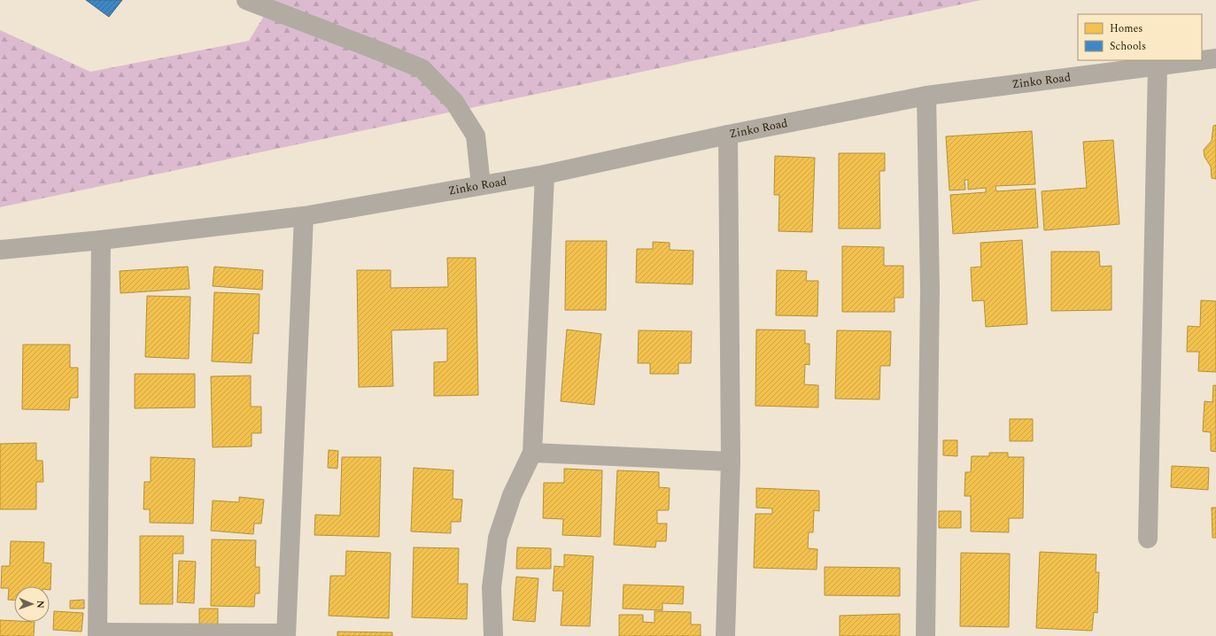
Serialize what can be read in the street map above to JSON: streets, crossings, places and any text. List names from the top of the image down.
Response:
{
  "streets": {
    "street": ["Zinko Road"]
  },
  "legend": ["Homes", "Schools"],
  "north": "right"
}
